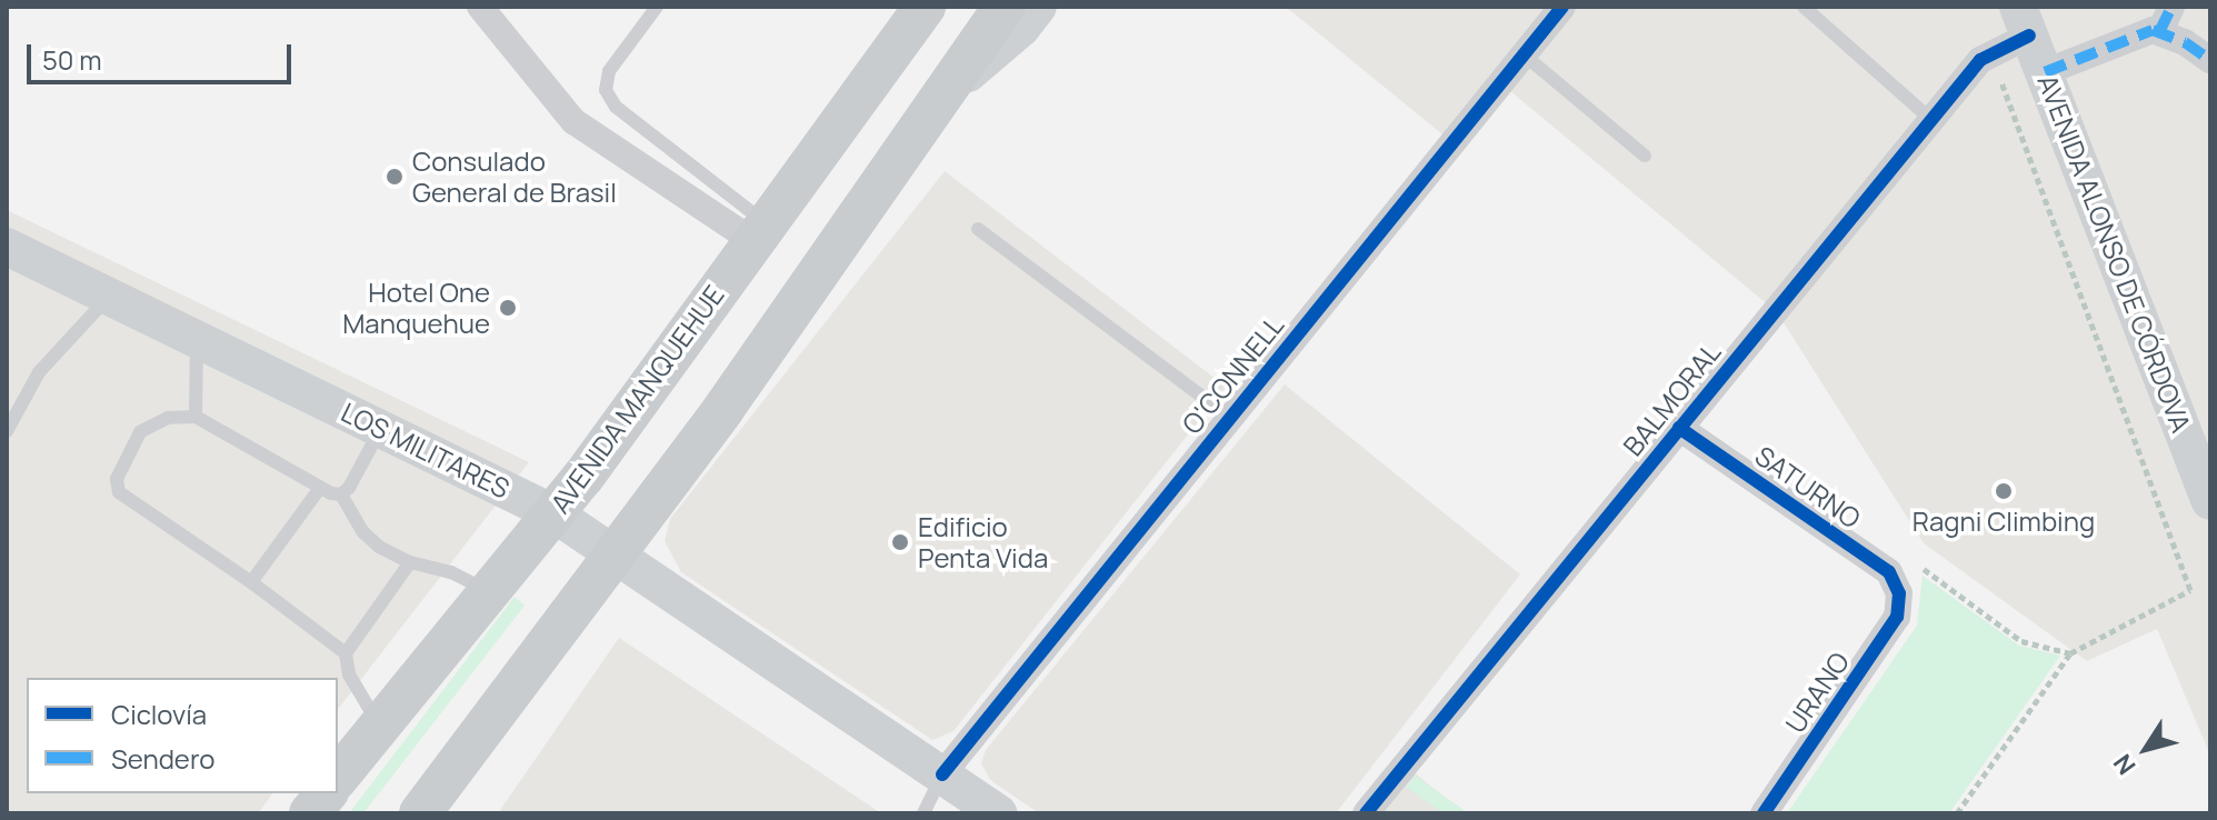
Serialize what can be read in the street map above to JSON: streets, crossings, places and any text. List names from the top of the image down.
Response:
{
  "streets": {
    "main road": ["AVENIDA ALONSO DE CÓRDOVA", "AVENIDA MANQUEHUE", "LOS MILITARES"],
    "street": [
      "O'CONNELL",
      "BALMORAL",
      "SATURNO",
      "URANO"
    ]
  },
  "crossings": [
    ["AVENIDA ALONSO DE CÓRDOVA", "BALMORAL"],
    ["O'CONNELL", "LOS MILITARES"],
    ["AVENIDA MANQUEHUE", "LOS MILITARES"],
    ["BALMORAL", "SATURNO"],
    ["SATURNO", "URANO"]
  ],
  "places": [
    "Consulado General de Brasil",
    "Hotel One Manquehue",
    "Ragni Climbing",
    "Edificio Penta Vida"
  ],
  "legend": ["Ciclovía", "Sendero"],
  "scale_bar": "50 m",
  "north": "bottom left"
}
